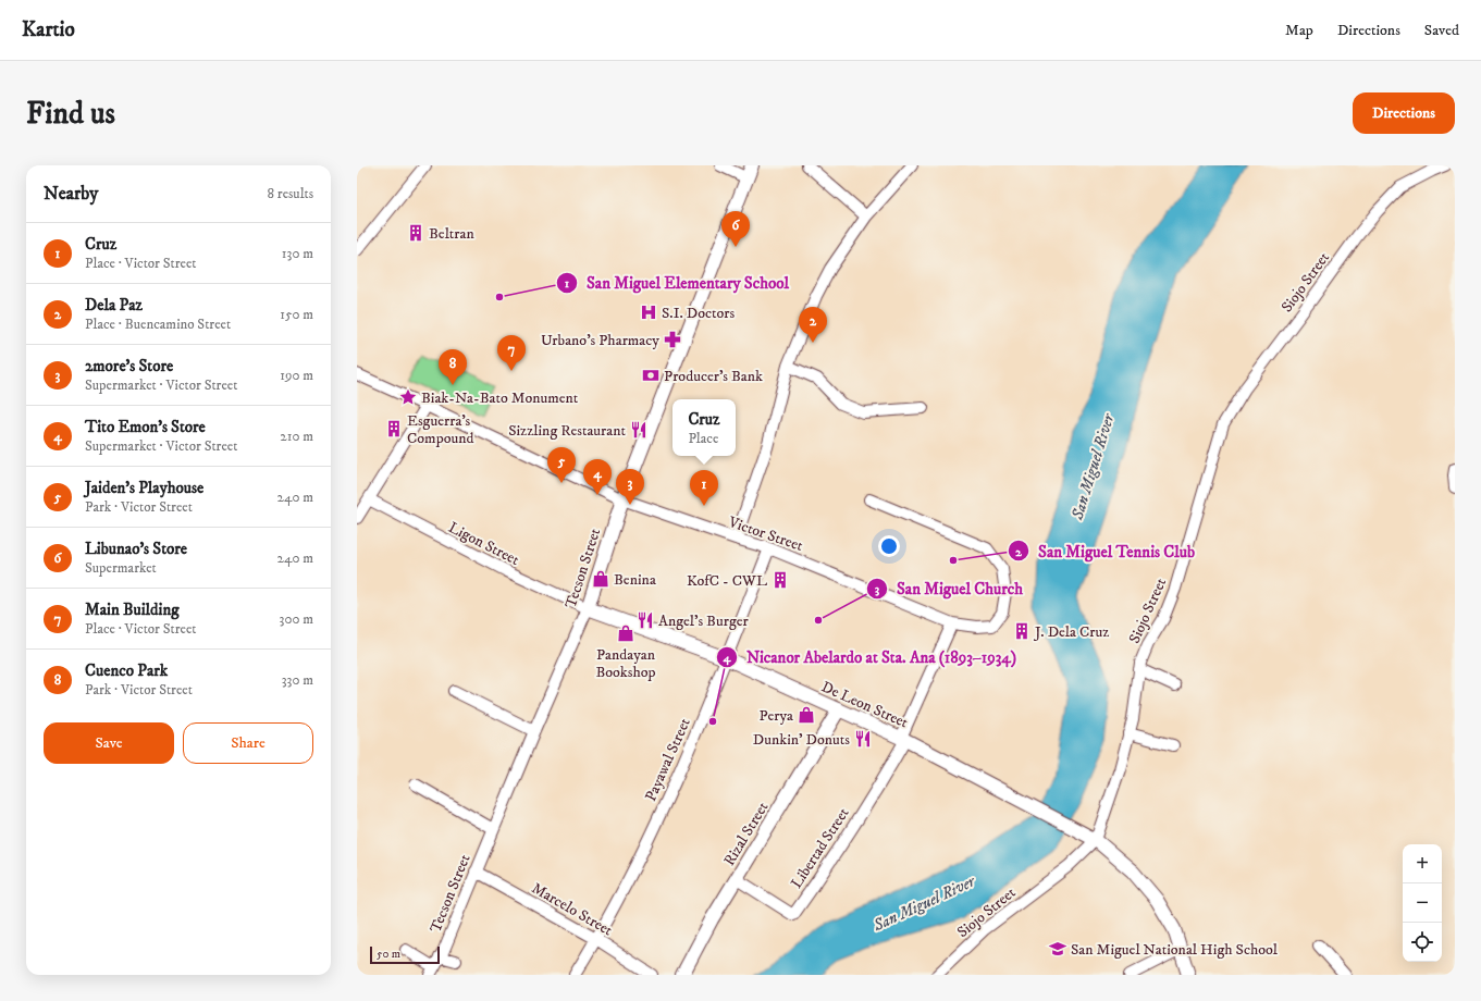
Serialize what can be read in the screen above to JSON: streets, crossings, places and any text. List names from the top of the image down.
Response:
{
  "streets": {
    "main road": ["Tecson Street", "De Leon Street", "Rizal Street"],
    "street": [
      "Siojo Street",
      "Victor Street",
      "Ligon Street",
      "Payawal Street",
      "Libertad Street",
      "Marcelo Street"
    ]
  },
  "crossings": [
    ["Siojo Street", "De Leon Street"],
    ["Victor Street", "Tecson Street"],
    ["Victor Street", "Payawal Street"],
    ["Victor Street", "Libertad Street"],
    ["Ligon Street", "Tecson Street"],
    ["Ligon Street", "De Leon Street"],
    ["Tecson Street", "De Leon Street"],
    ["Tecson Street", "Marcelo Street"],
    ["De Leon Street", "Payawal Street"],
    ["De Leon Street", "Rizal Street"],
    ["De Leon Street", "Libertad Street"],
    ["Payawal Street", "Marcelo Street"],
    ["Rizal Street", "Libertad Street"]
  ],
  "water": ["San Miguel River"],
  "places": {
    "building": [
      "Beltran",
      "Esguerra's Compound",
      "KofC - CWL",
      "J. Dela Cruz"
    ],
    "other": [
      "San Miguel Elementary School",
      "San Miguel Tennis Club",
      "San Miguel Church",
      "Nicanor Abelardo at Sta. Ana (1893–1934)"
    ],
    "hospital": ["S.I. Doctors"],
    "pharmacy": ["Urbano's Pharmacy"],
    "bank": ["Producer's Bank"],
    "place": ["Biak-Na-Bato Monument"],
    "restaurant": ["Sizzling Restaurant", "Angel's Burger", "Dunkin' Donuts"],
    "shop": ["Benina", "Pandayan Bookshop", "Perya"],
    "school or university": ["San Miguel National High School"]
  },
  "scale_bar": "50 m",
  "page": {
    "header": "Kartio",
    "nav": ["Map", "Directions", "Saved"],
    "buttons": [
      "Directions",
      ["Save", "Share"]
    ],
    "title": "Find us",
    "heading": ["Nearby", "8 results"],
    "pins": [
      "6",
      "2",
      "7",
      "8",
      "5",
      "4",
      "3",
      "1"
    ],
    "list": [
      {
        "mark": "1",
        "name": "Cruz",
        "note": "Place · Victor Street",
        "value": "130 m"
      },
      {
        "mark": "2",
        "name": "Dela Paz",
        "note": "Place · Buencamino Street",
        "value": "150 m"
      },
      {
        "mark": "3",
        "name": "2more's Store",
        "note": "Supermarket · Victor Street",
        "value": "190 m"
      },
      {
        "mark": "4",
        "name": "Tito Emon's Store",
        "note": "Supermarket · Victor Street",
        "value": "210 m"
      },
      {
        "mark": "5",
        "name": "Jaiden's Playhouse",
        "note": "Park · Victor Street",
        "value": "240 m"
      },
      {
        "mark": "6",
        "name": "Libunao's Store",
        "note": "Supermarket",
        "value": "240 m"
      },
      {
        "mark": "7",
        "name": "Main Building",
        "note": "Place · Victor Street",
        "value": "300 m"
      },
      {
        "mark": "8",
        "name": "Cuenco Park",
        "note": "Park · Victor Street",
        "value": "330 m"
      }
    ],
    "popup": ["Cruz", "Place"],
    "map_buttons": ["+", "−"],
    "scale": "50 m"
  }
}
